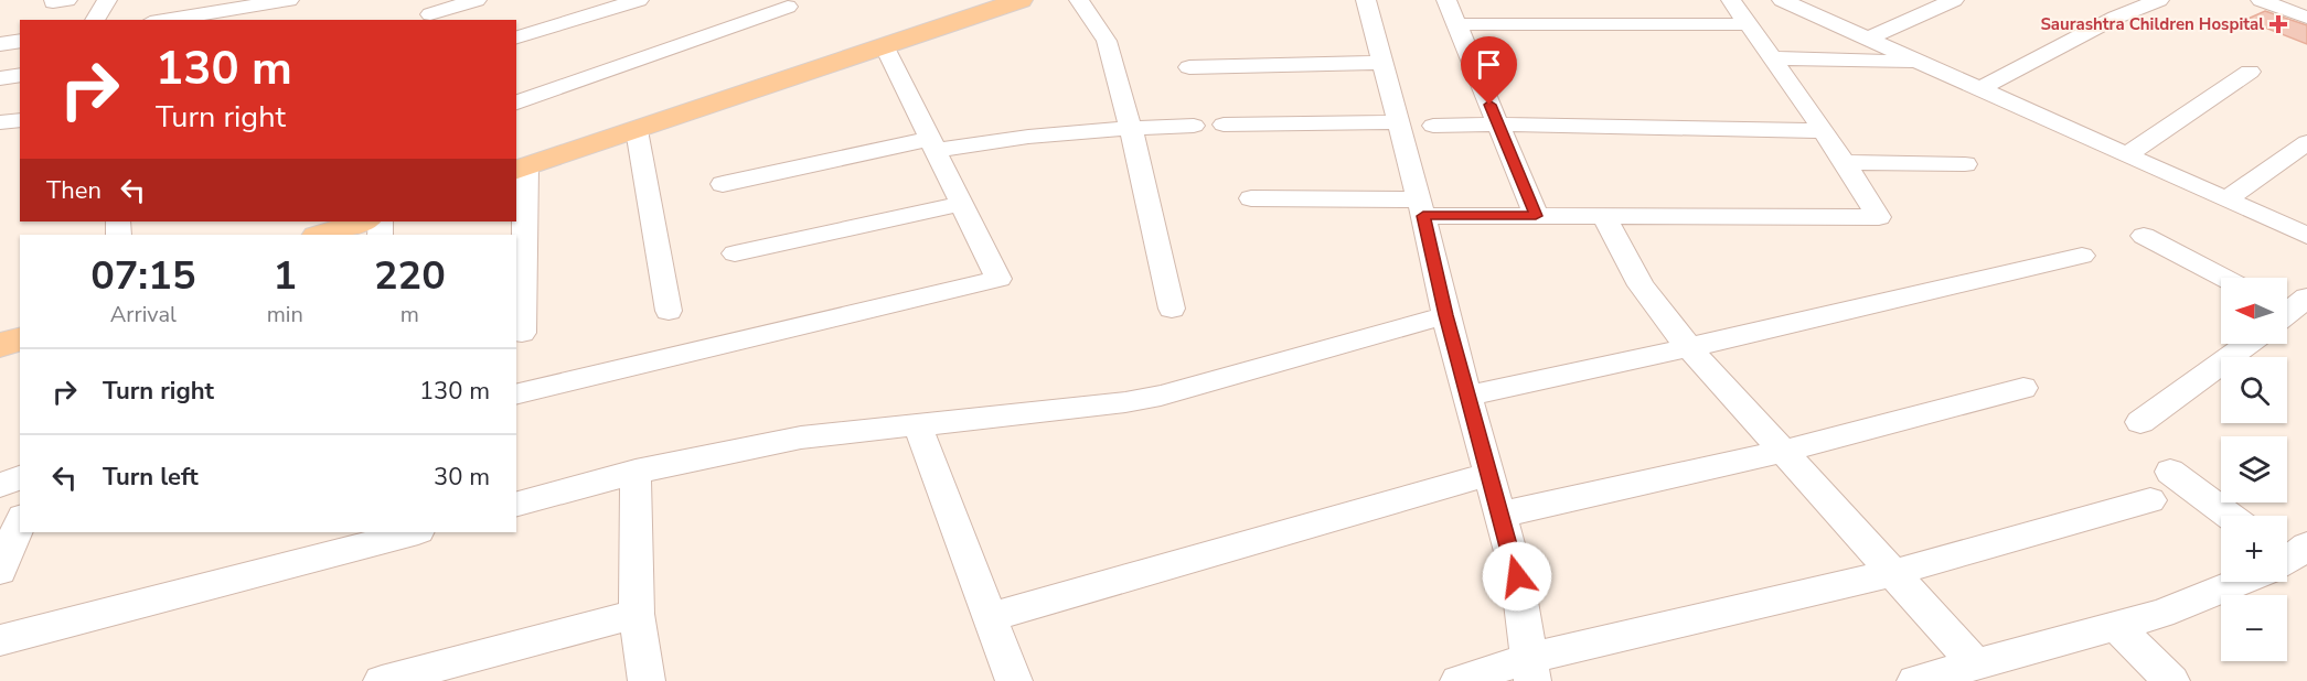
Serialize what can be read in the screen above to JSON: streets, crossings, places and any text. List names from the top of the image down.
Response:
{
  "places": {
    "health": ["Saurashtra Children Hospital"]
  },
  "north": "left",
  "page": {
    "turn": ["130 m", "Turn right"],
    "then": "Then",
    "eta": [
      "07:15",
      "Arrival",
      "1",
      "min",
      "220",
      "m"
    ],
    "map_buttons": ["+", "−"],
    "list": [
      {
        "name": "Turn right",
        "value": "130 m"
      },
      {
        "name": "Turn left",
        "value": "30 m"
      }
    ]
  }
}
